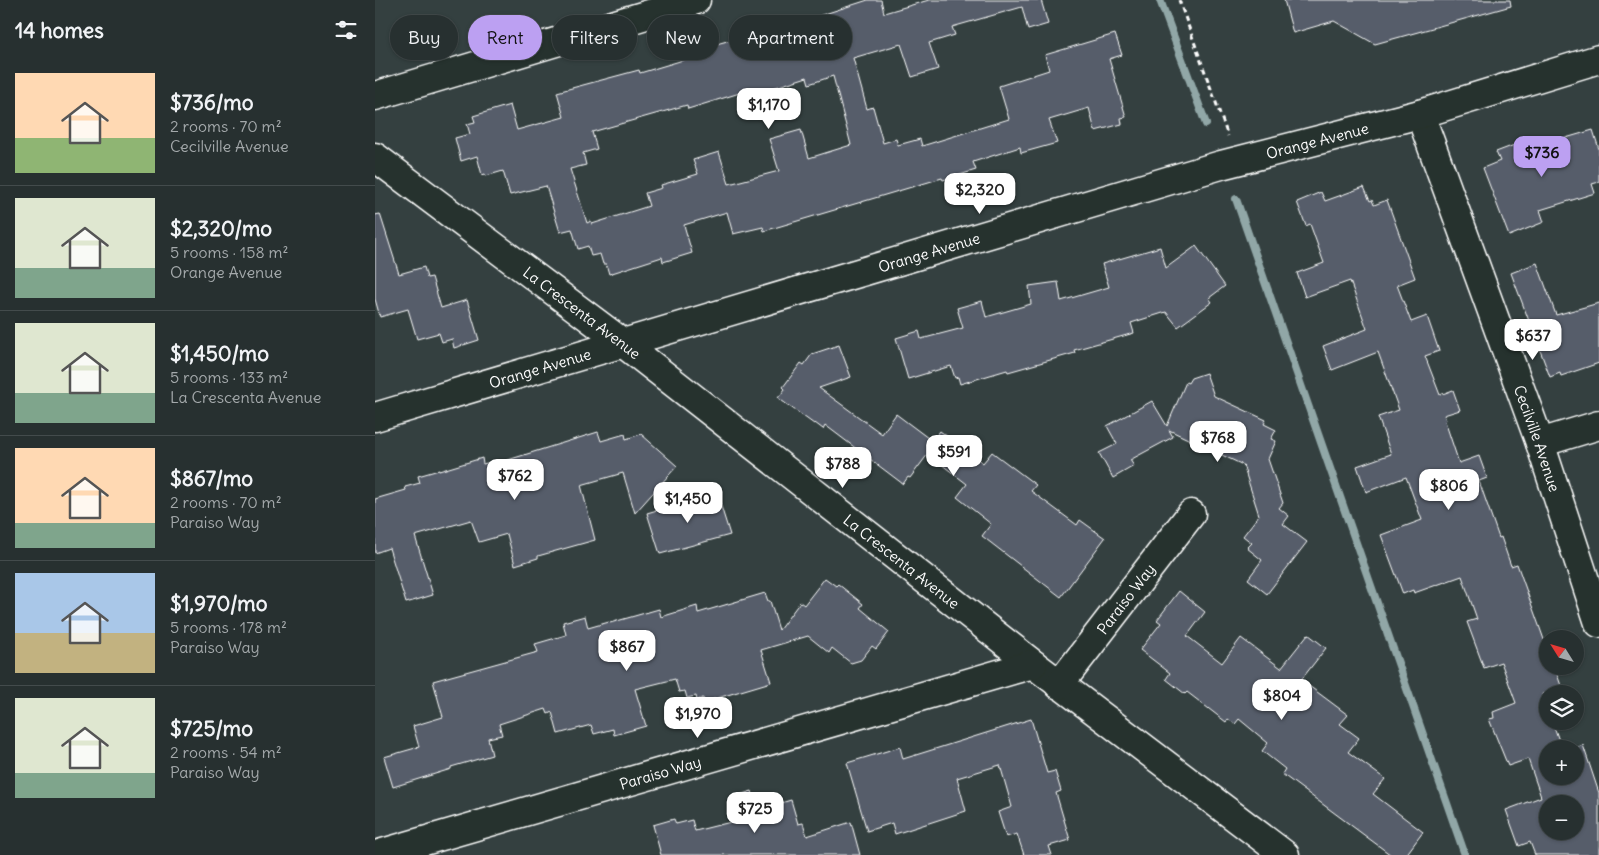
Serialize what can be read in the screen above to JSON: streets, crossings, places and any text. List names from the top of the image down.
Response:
{
  "streets": {
    "street": [
      "Orange Avenue",
      "La Crescenta Avenue",
      "Cecilville Avenue",
      "Paraiso Way"
    ]
  },
  "crossings": [
    ["Orange Avenue", "La Crescenta Avenue"],
    ["Orange Avenue", "Cecilville Avenue"],
    ["La Crescenta Avenue", "Paraiso Way"]
  ],
  "north": "top left",
  "page": {
    "heading": "14 homes",
    "chip": [
      "Buy",
      "Rent",
      "Filters",
      "New",
      "Apartment"
    ],
    "list": [
      {
        "name": "$736/mo",
        "note": "2 rooms · 70 m² · Cecilville Avenue"
      },
      {
        "name": "$2,320/mo",
        "note": "5 rooms · 158 m² · Orange Avenue"
      },
      {
        "name": "$1,450/mo",
        "note": "5 rooms · 133 m² · La Crescenta Avenue"
      },
      {
        "name": "$867/mo",
        "note": "2 rooms · 70 m² · Paraiso Way"
      },
      {
        "name": "$1,970/mo",
        "note": "5 rooms · 178 m² · Paraiso Way"
      },
      {
        "name": "$725/mo",
        "note": "2 rooms · 54 m² · Paraiso Way"
      }
    ],
    "price": [
      "$1,170",
      "$736",
      "$2,320",
      "$637",
      "$768",
      "$591",
      "$788",
      "$762",
      "$806",
      "$1,450",
      "$867",
      "$804",
      "$1,970",
      "$725"
    ],
    "map_buttons": ["+", "−"]
  }
}
